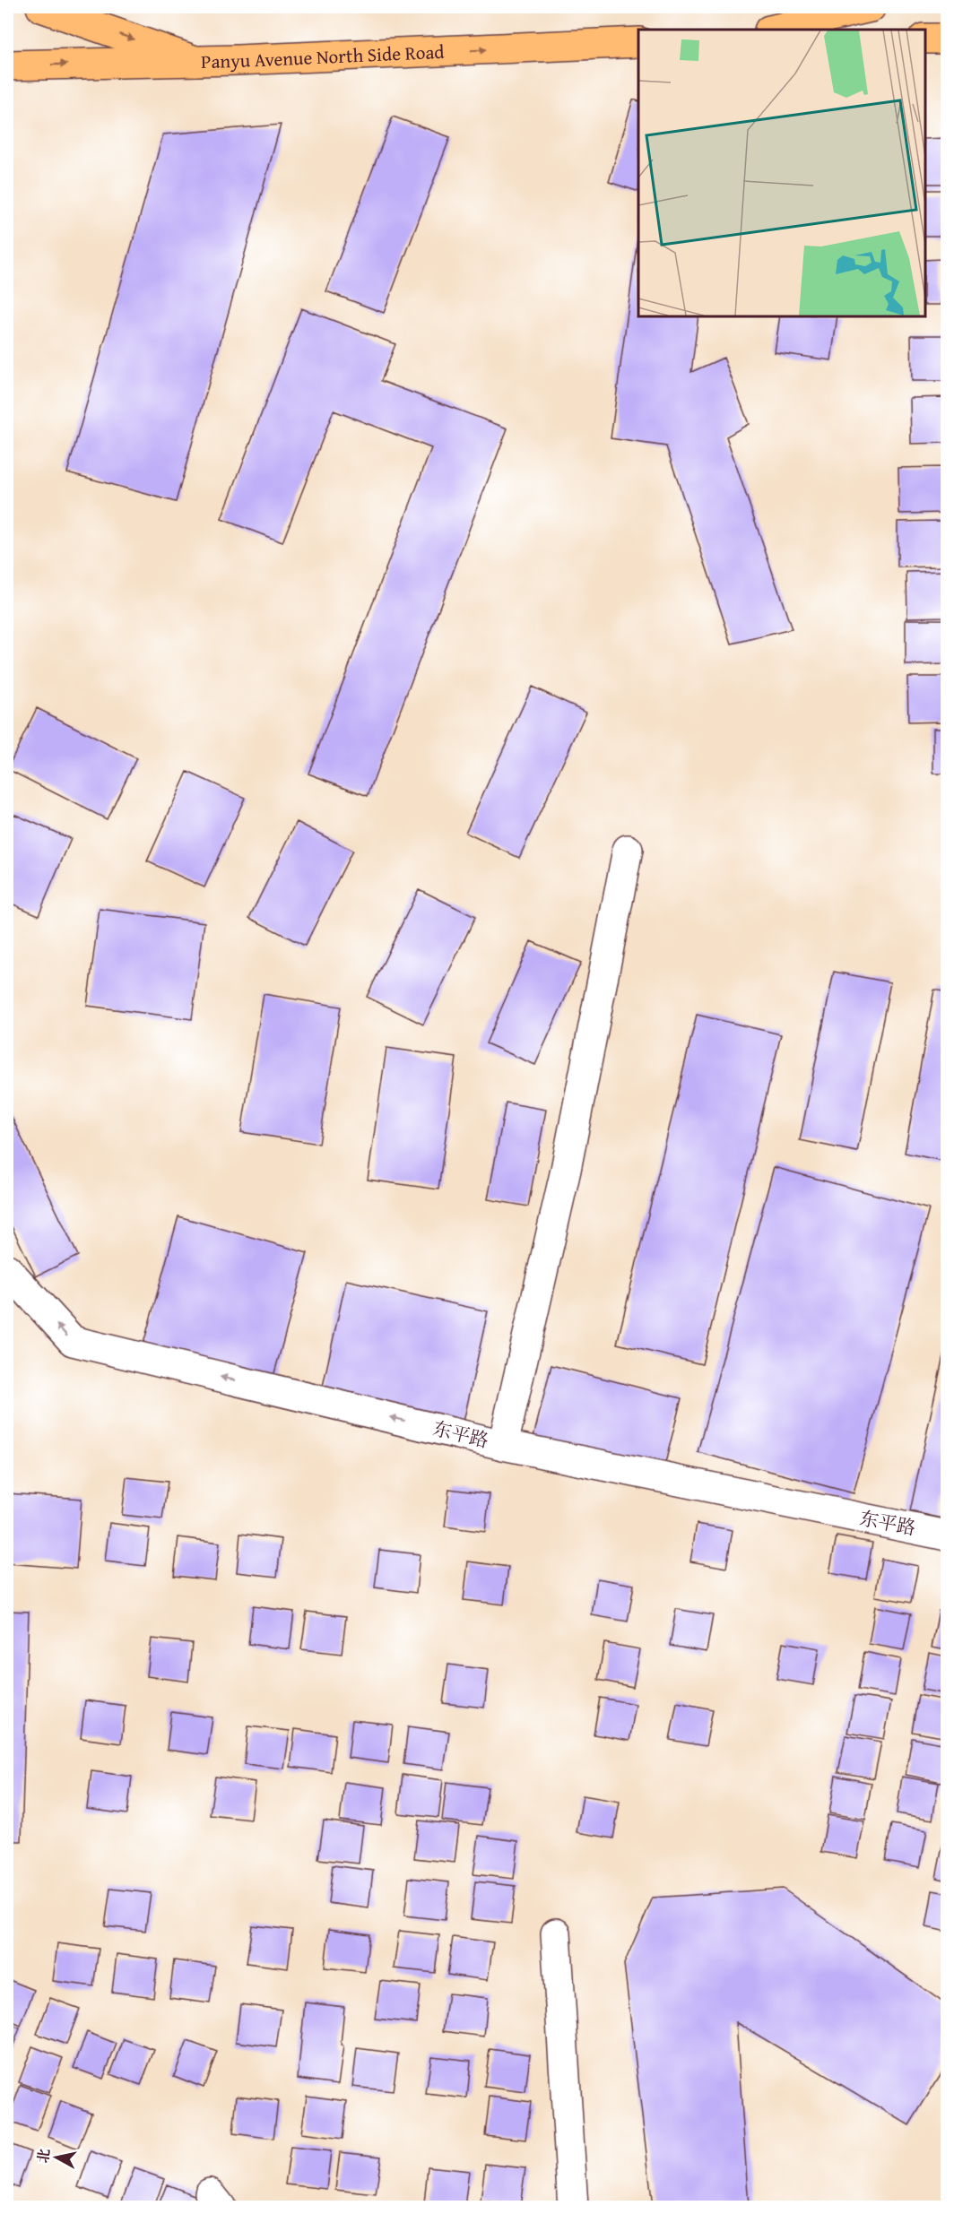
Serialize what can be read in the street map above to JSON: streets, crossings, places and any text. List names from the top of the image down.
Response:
{
  "streets": {
    "main road": ["Panyu Avenue North Side Road"],
    "street": ["东平路"]
  },
  "one_way": ["Panyu Avenue North Side Road", "东平路"],
  "north": "left"
}
